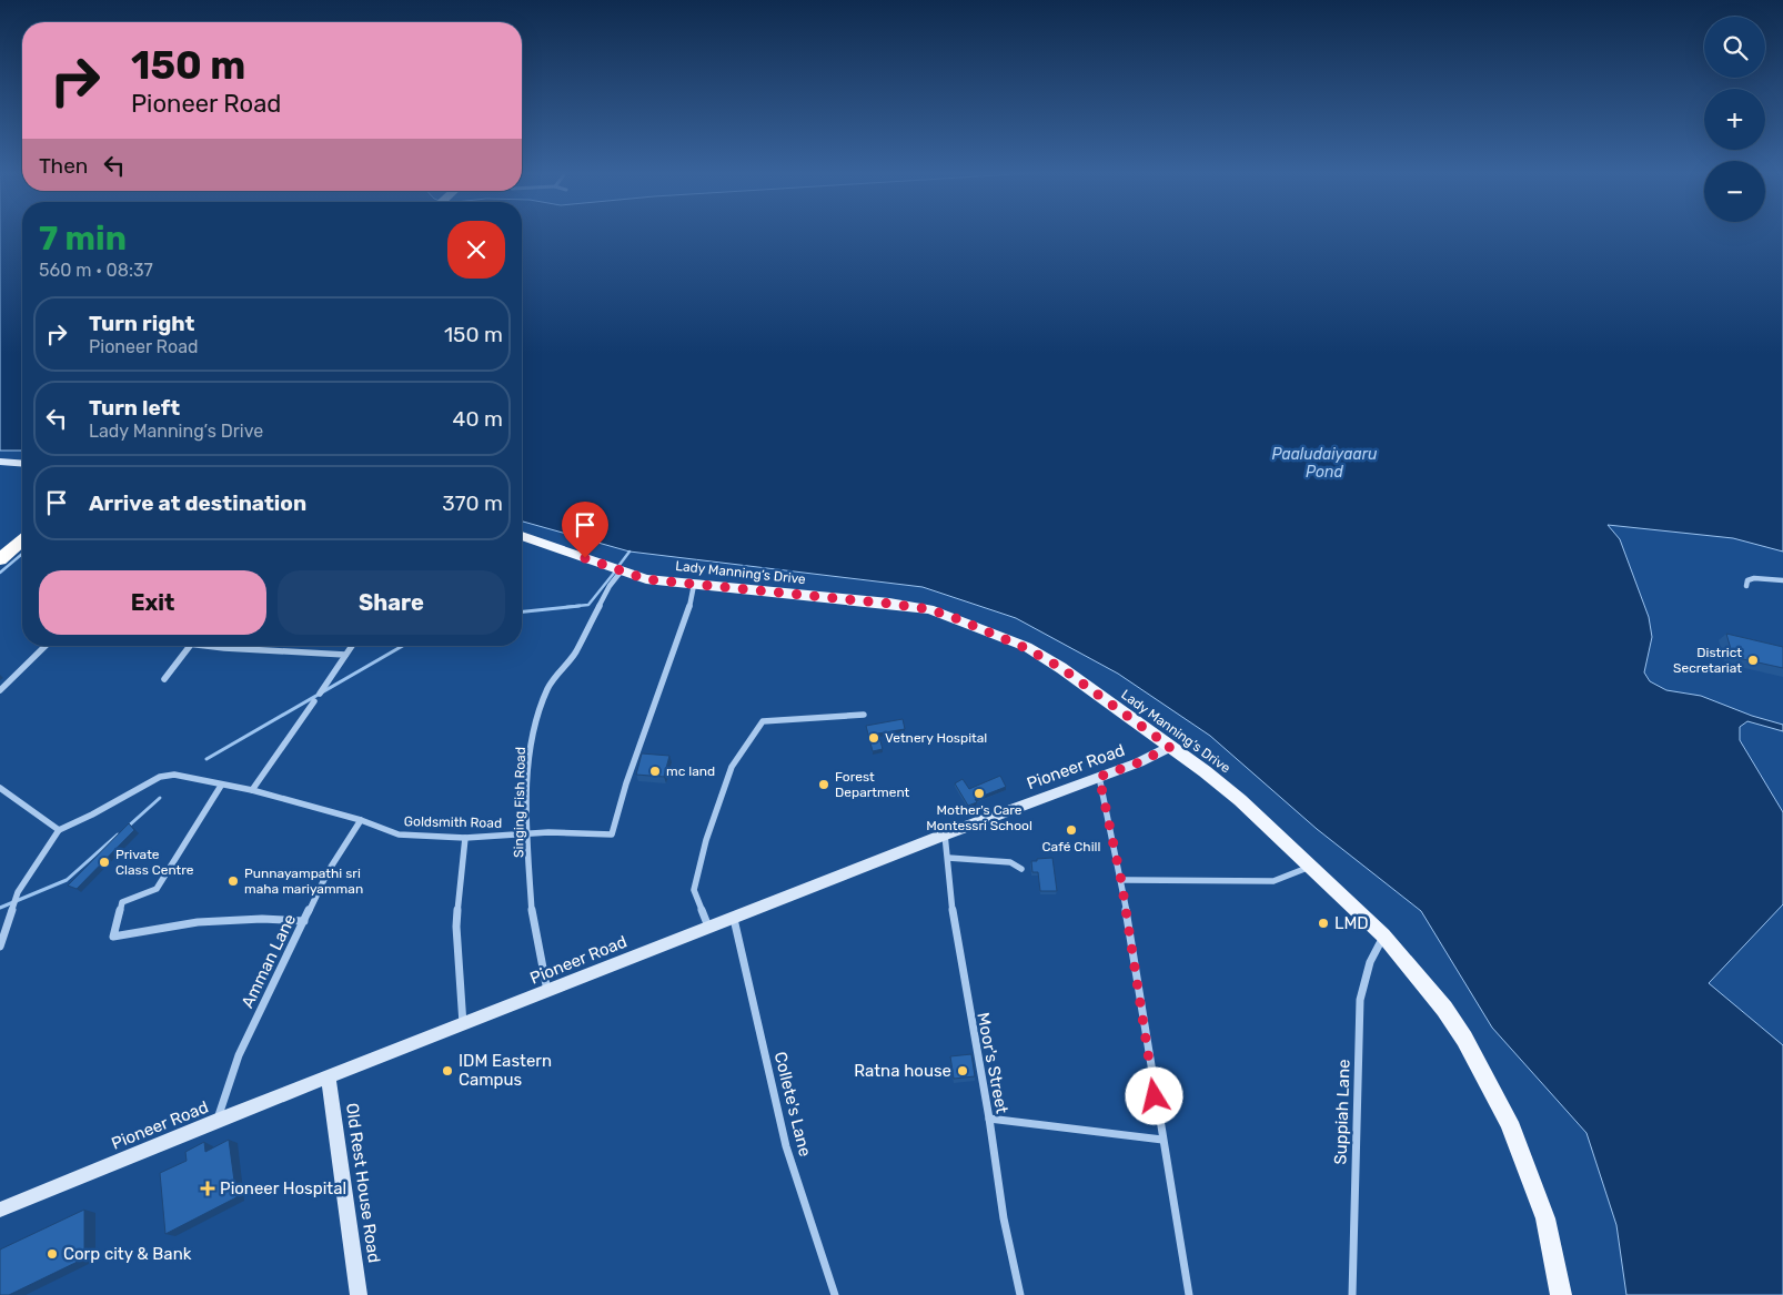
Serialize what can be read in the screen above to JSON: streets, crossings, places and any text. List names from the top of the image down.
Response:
{
  "streets": {
    "main road": ["Lady Manning’s Drive", "Pioneer Road", "Old Rest House Road"],
    "street": [
      "Singing Fish Road",
      "Goldsmith Road",
      "Amman Lane",
      "Moor's Street",
      "Collete's Lane",
      "Suppiah Lane"
    ]
  },
  "crossings": [
    ["Lady Manning’s Drive", "Pioneer Road"],
    ["Lady Manning’s Drive", "Singing Fish Road"],
    ["Lady Manning’s Drive", "Goldsmith Road"],
    ["Lady Manning’s Drive", "Suppiah Lane"],
    ["Pioneer Road", "Singing Fish Road"],
    ["Pioneer Road", "Amman Lane"],
    ["Pioneer Road", "Moor's Street"],
    ["Pioneer Road", "Collete's Lane"],
    ["Pioneer Road", "Old Rest House Road"],
    ["Singing Fish Road", "Goldsmith Road"],
    ["Goldsmith Road", "Amman Lane"]
  ],
  "water": ["Paaludaiyaaru Pond"],
  "places": {
    "other": [
      "District Secretariat",
      "Vetnery Hospital",
      "mc land",
      "Forest Department",
      "Mother's Care Montessri School",
      "Café Chill",
      "Private Class Centre",
      "Punnayampathi sri maha mariyamman",
      "LMD",
      "IDM Eastern Campus",
      "Ratna house",
      "Corp city & Bank"
    ],
    "health": ["Pioneer Hospital"]
  },
  "page": {
    "map_buttons": ["+", "−"],
    "turn": ["150 m", "Pioneer Road"],
    "then": "Then",
    "heading": ["7 min", "560 m · 08:37"],
    "list": [
      {
        "name": "Turn right",
        "note": "Pioneer Road",
        "value": "150 m"
      },
      {
        "name": "Turn left",
        "note": "Lady Manning’s Drive",
        "value": "40 m"
      },
      {
        "name": "Arrive at destination",
        "value": "370 m"
      }
    ],
    "buttons": ["Exit", "Share"]
  }
}
